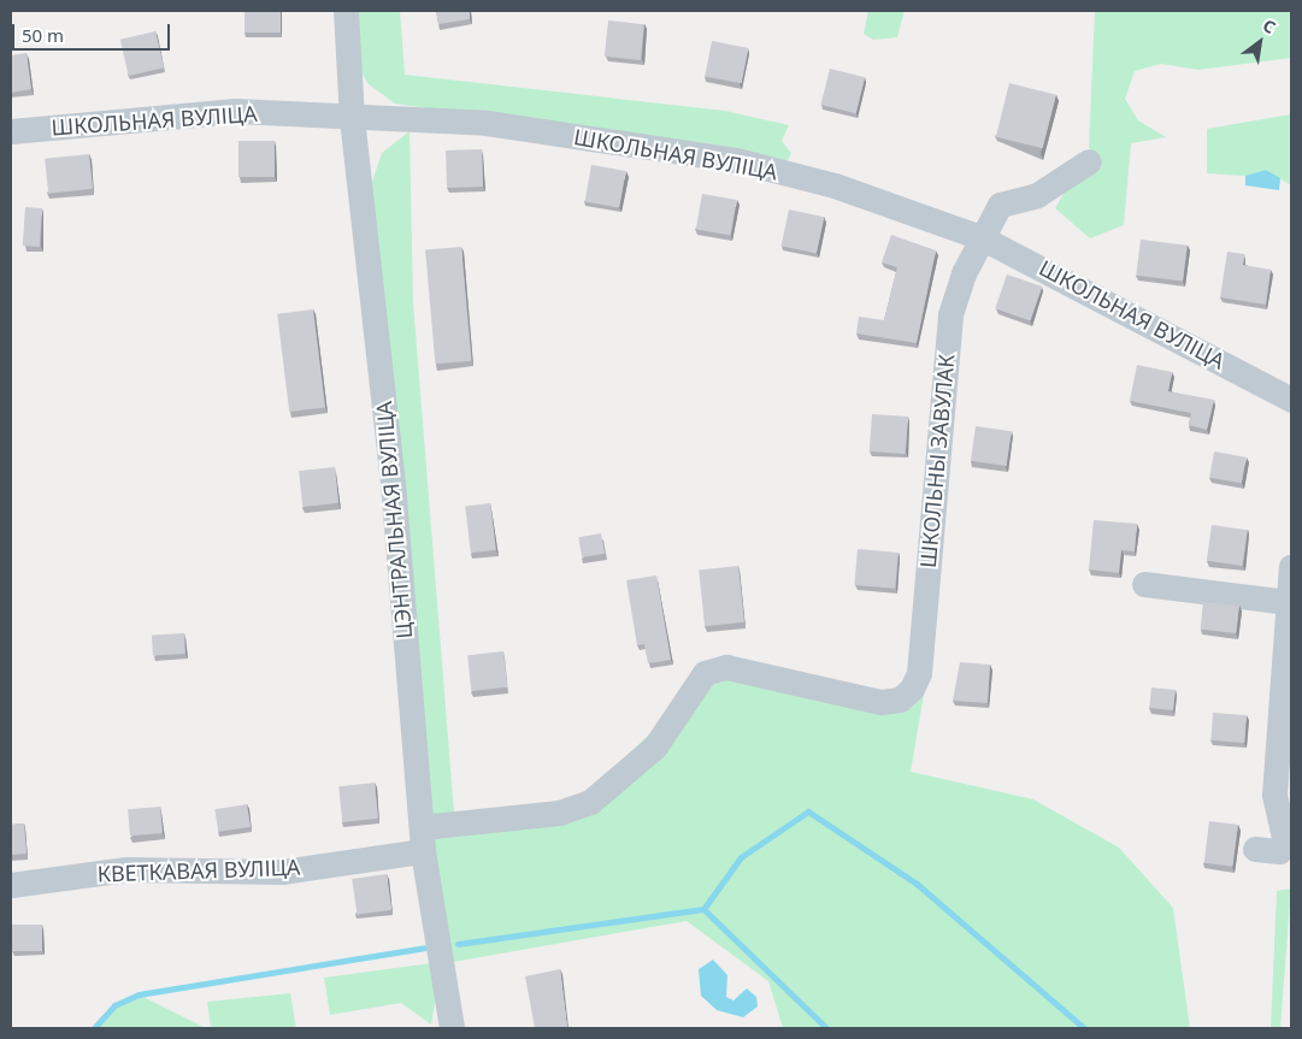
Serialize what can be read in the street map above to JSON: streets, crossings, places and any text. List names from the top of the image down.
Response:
{
  "streets": {
    "street": [
      "ШКОЛЬНАЯ ВУЛІЦА",
      "ШКОЛЬНЫ ЗАВУЛАК",
      "ЦЭНТРАЛЬНАЯ ВУЛІЦА",
      "КВЕТКАВАЯ ВУЛІЦА"
    ]
  },
  "crossings": [
    ["ШКОЛЬНАЯ ВУЛІЦА", "ШКОЛЬНЫ ЗАВУЛАК"],
    ["ШКОЛЬНАЯ ВУЛІЦА", "ЦЭНТРАЛЬНАЯ ВУЛІЦА"],
    ["ШКОЛЬНЫ ЗАВУЛАК", "КВЕТКАВАЯ ВУЛІЦА"],
    ["ЦЭНТРАЛЬНАЯ ВУЛІЦА", "КВЕТКАВАЯ ВУЛІЦА"]
  ],
  "scale_bar": "50 m",
  "north": "top right"
}
